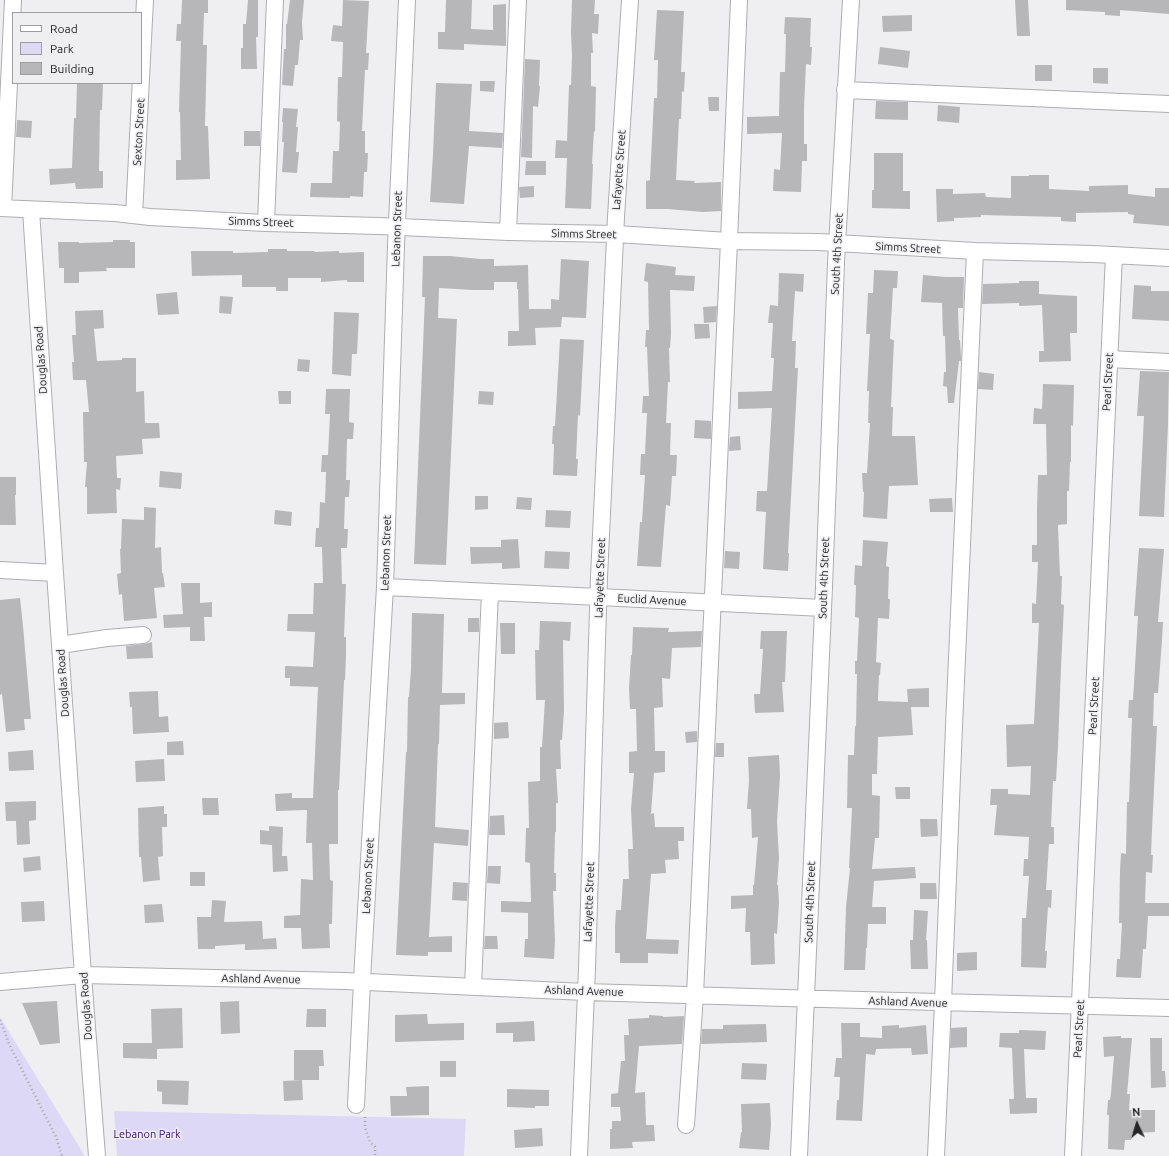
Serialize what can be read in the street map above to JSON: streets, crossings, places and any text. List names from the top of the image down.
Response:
{
  "streets": {
    "street": [
      "Sexton Street",
      "Lafayette Street",
      "Simms Street",
      "Lebanon Street",
      "South 4th Street",
      "Douglas Road",
      "Pearl Street",
      "Euclid Avenue",
      "Ashland Avenue"
    ]
  },
  "crossings": [
    ["Sexton Street", "Simms Street"],
    ["Lafayette Street", "Simms Street"],
    ["Lafayette Street", "Euclid Avenue"],
    ["Lafayette Street", "Ashland Avenue"],
    ["Simms Street", "Lebanon Street"],
    ["Simms Street", "South 4th Street"],
    ["Simms Street", "Douglas Road"],
    ["Simms Street", "Pearl Street"],
    ["Lebanon Street", "Euclid Avenue"],
    ["Lebanon Street", "Ashland Avenue"],
    ["South 4th Street", "Euclid Avenue"],
    ["South 4th Street", "Ashland Avenue"],
    ["Douglas Road", "Ashland Avenue"],
    ["Pearl Street", "Ashland Avenue"]
  ],
  "parks": ["Lebanon Park"],
  "legend": ["Road", "Park", "Building"],
  "north": "top"
}
